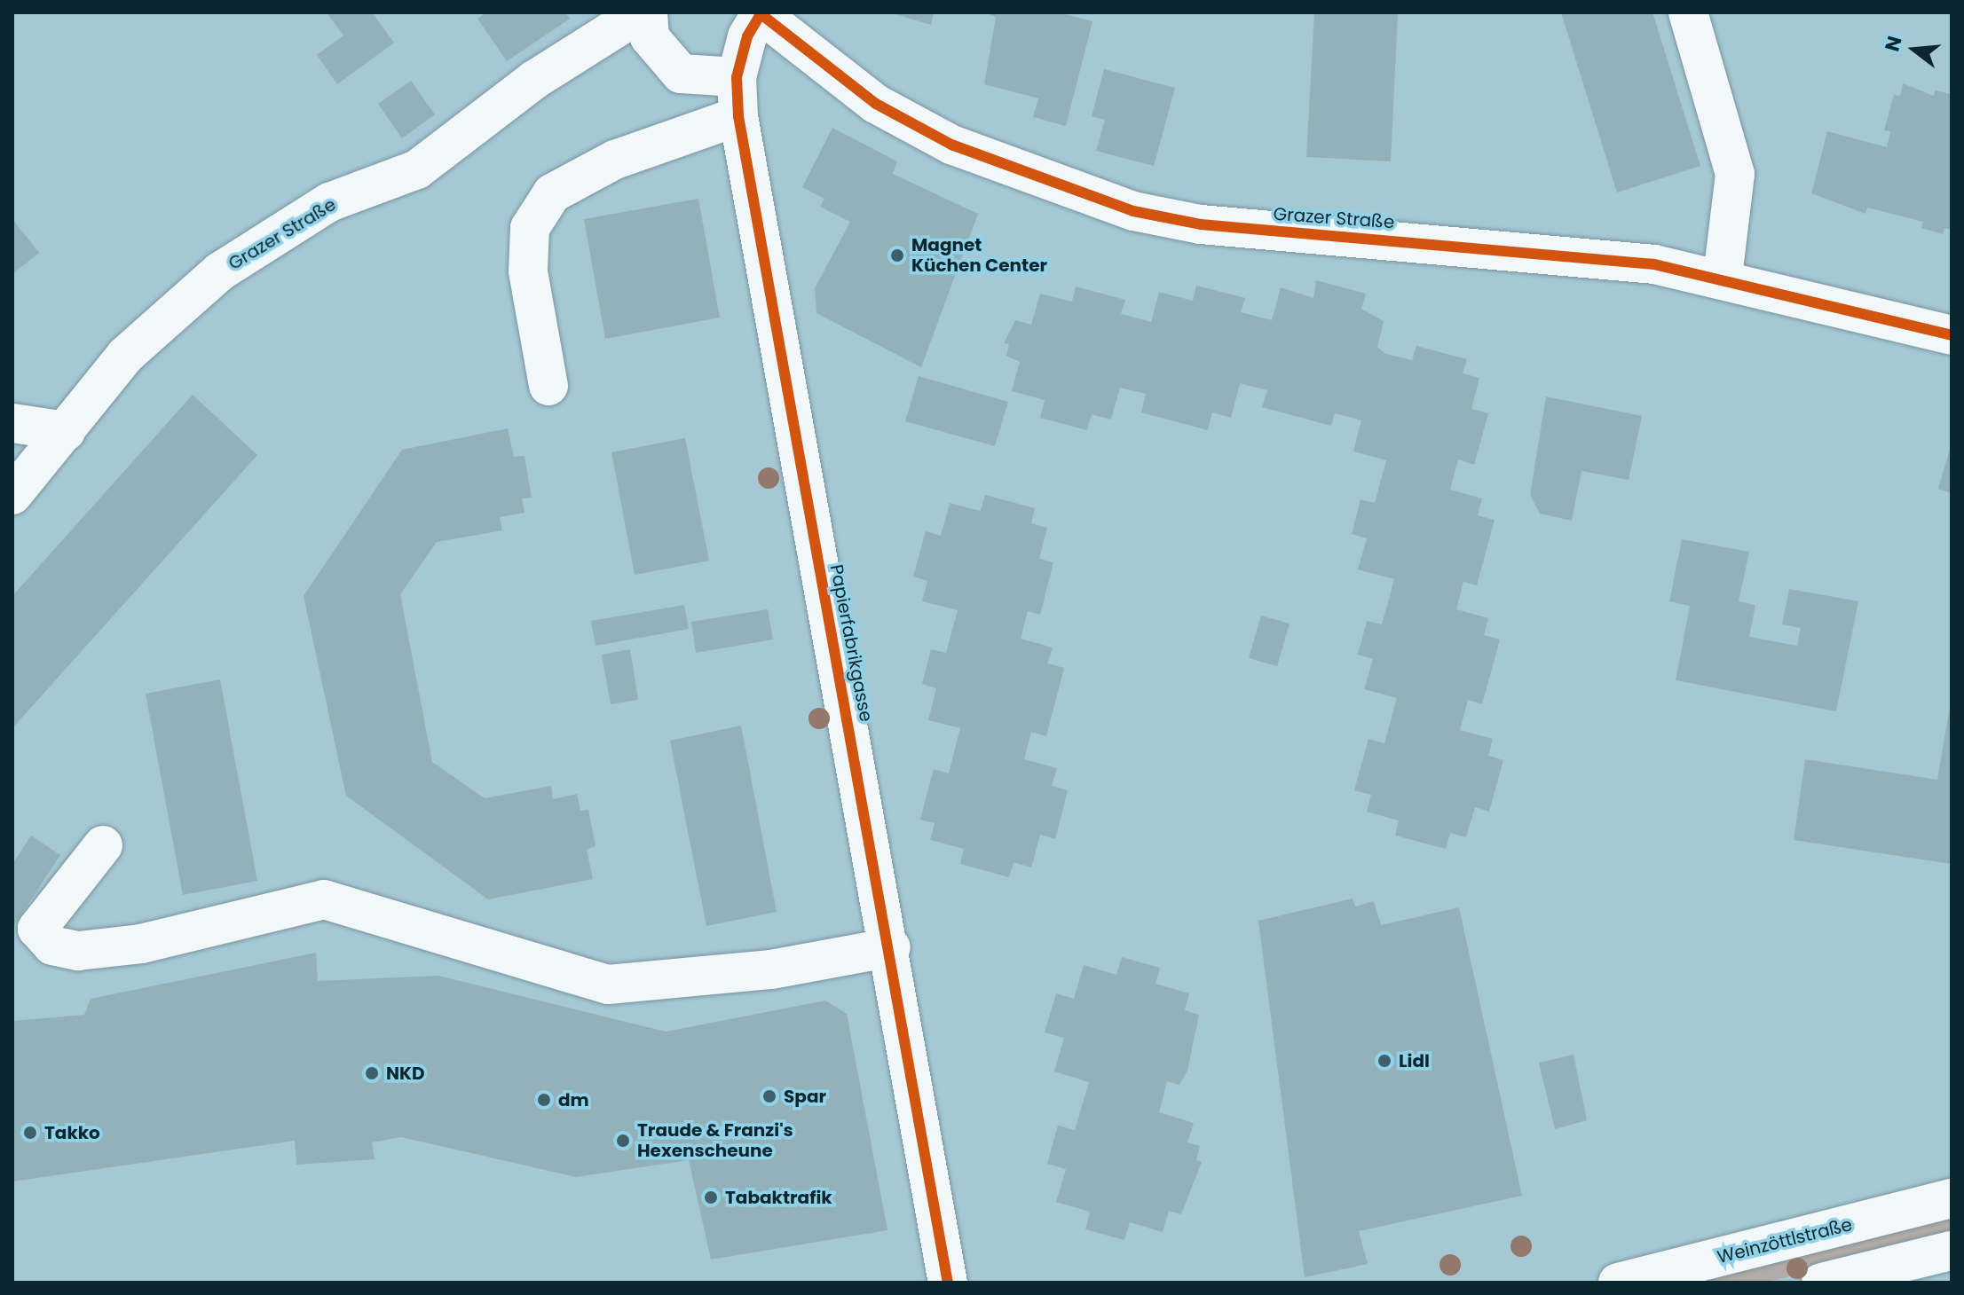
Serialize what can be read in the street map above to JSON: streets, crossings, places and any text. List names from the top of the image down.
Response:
{
  "streets": {
    "street": ["Grazer Straße", "Papierfabrikgasse", "Weinzöttlstraße"]
  },
  "crossings": [
    ["Grazer Straße", "Papierfabrikgasse"]
  ],
  "places": [
    "Magnet Küchen Center",
    "Lidl",
    "NKD",
    "Spar",
    "dm",
    "Takko",
    "Traude & Franzi's Hexenscheune",
    "Tabaktrafik"
  ],
  "north": "left"
}
